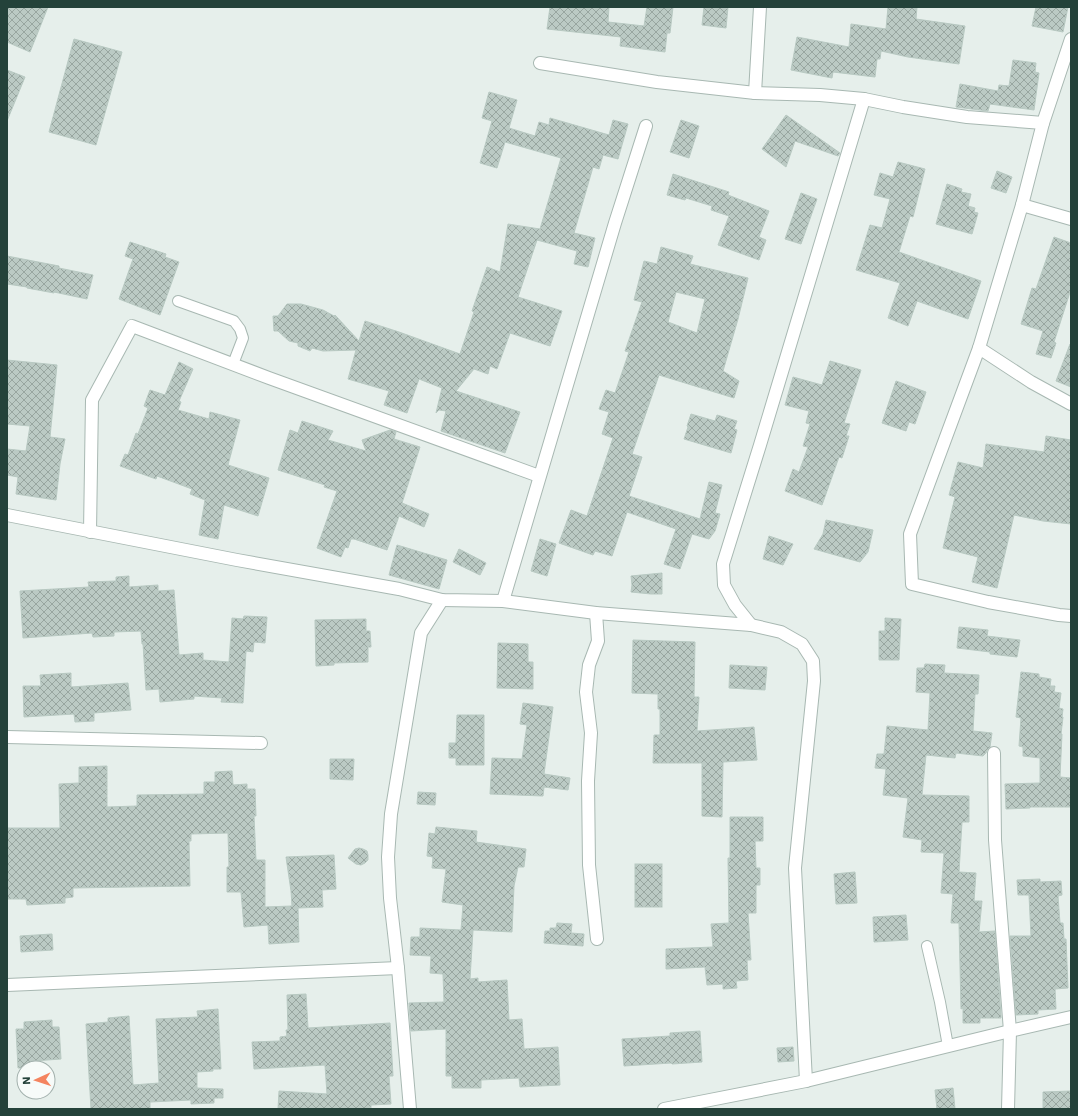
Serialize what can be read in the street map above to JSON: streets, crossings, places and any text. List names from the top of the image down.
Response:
{
  "north": "left"
}
